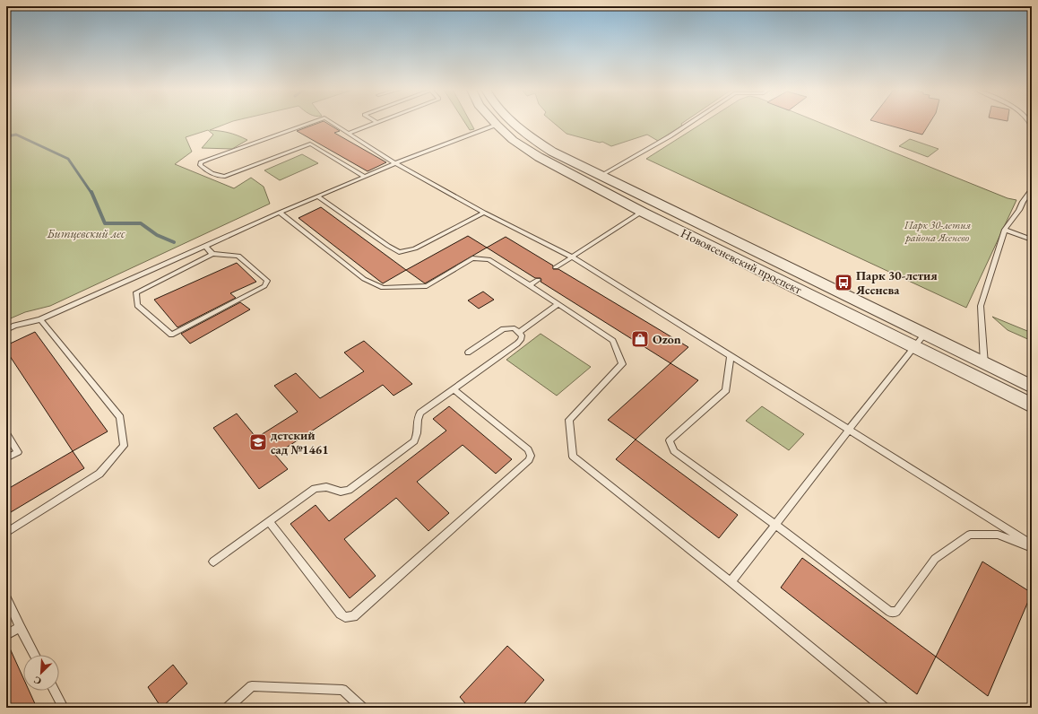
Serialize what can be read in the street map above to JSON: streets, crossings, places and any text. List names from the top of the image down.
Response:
{
  "streets": {
    "street": ["Новоясеневский проспект"]
  },
  "parks": ["Парк 30-летия района Ясенево", "Битцевский лес"],
  "places": {
    "bus stop": ["Парк 30-летия Ясенева"],
    "shop": ["Ozon"],
    "school or university": ["детский сад №1461"]
  },
  "north": "bottom left"
}
